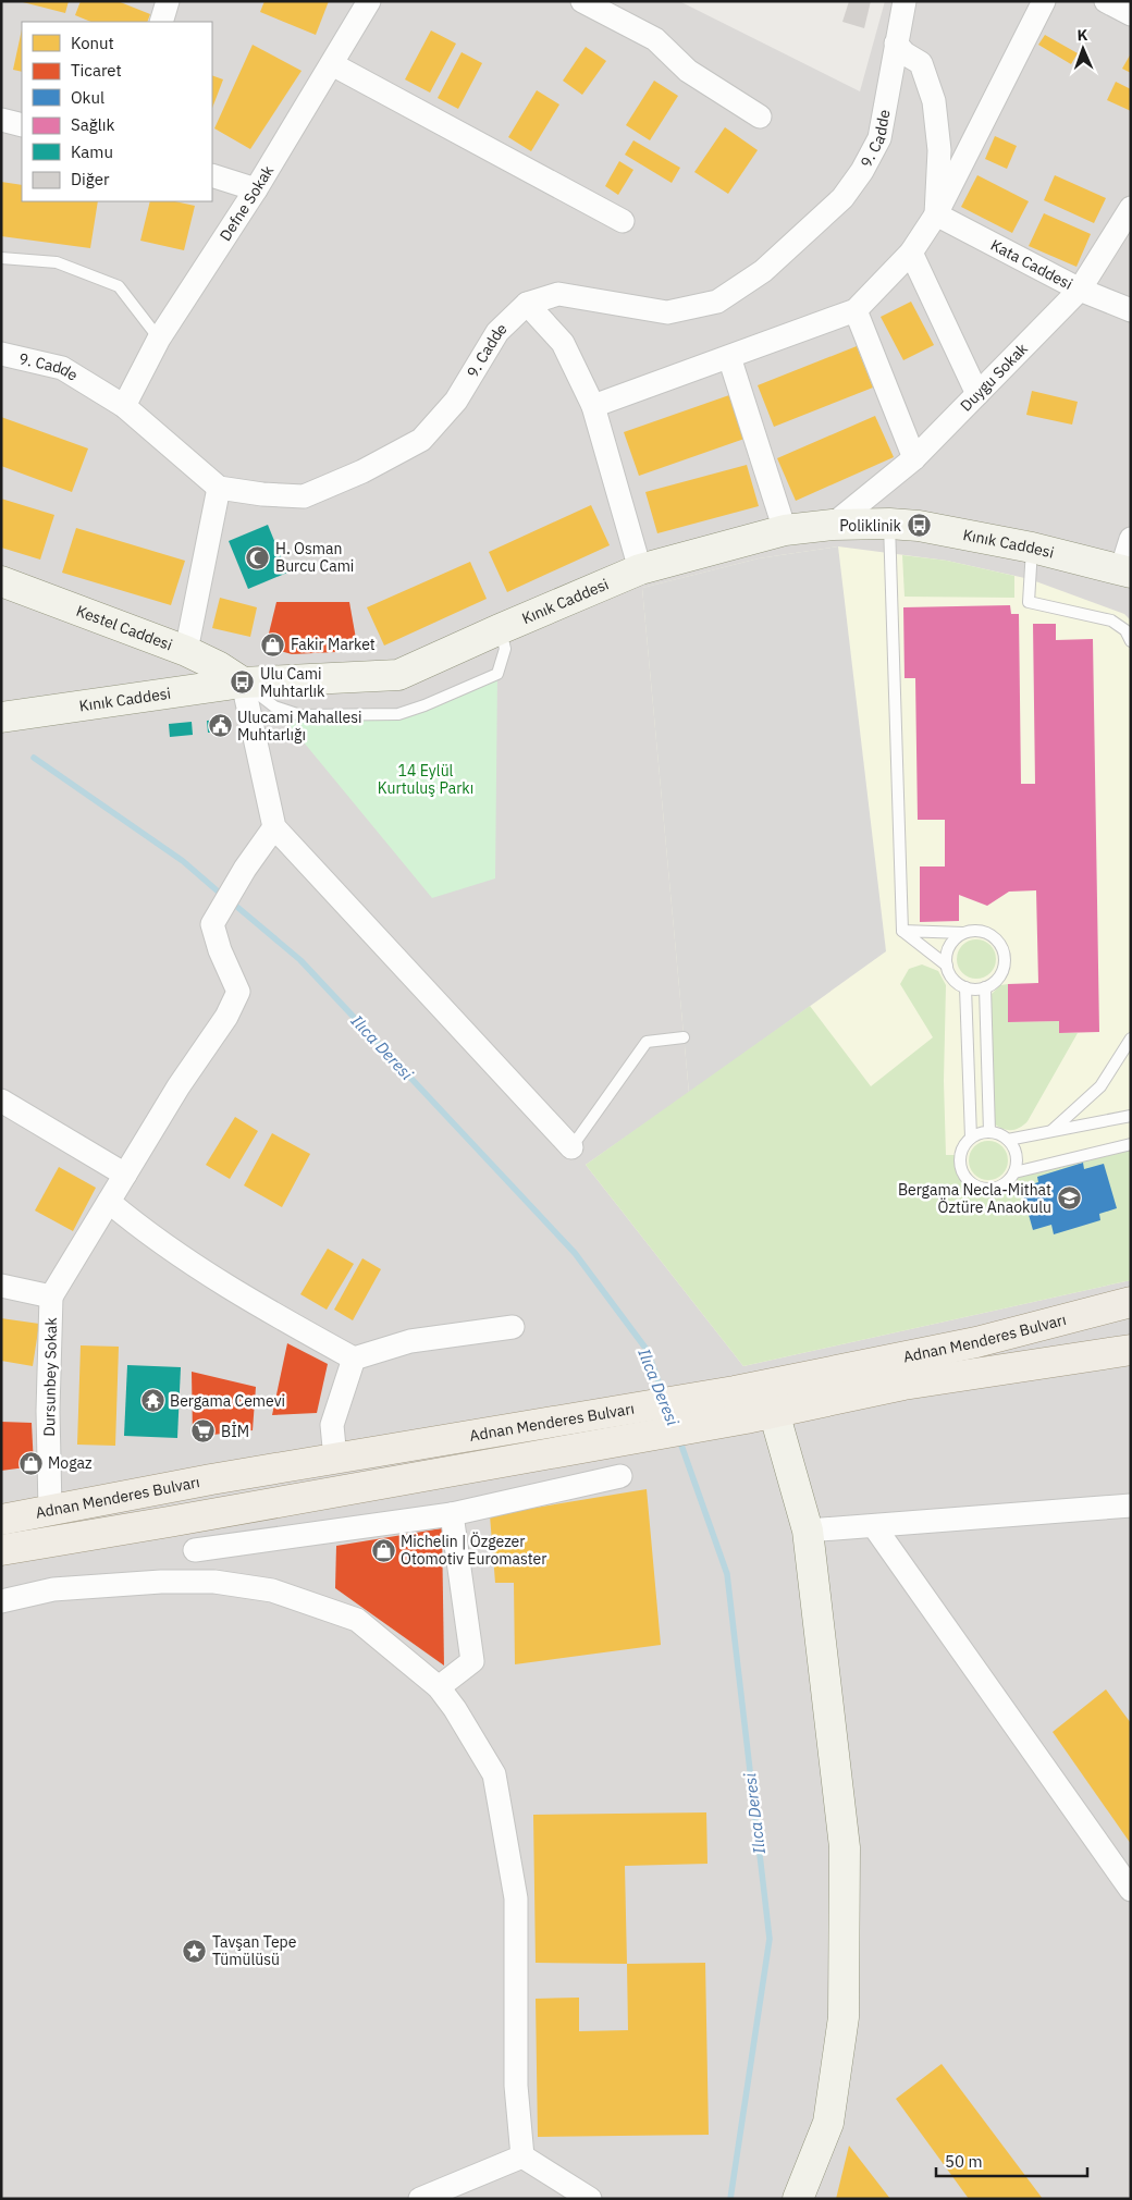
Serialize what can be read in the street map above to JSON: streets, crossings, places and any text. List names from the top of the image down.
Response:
{
  "streets": {
    "main road": ["Kınık Caddesi", "Kestel Caddesi", "Adnan Menderes Bulvarı"],
    "street": [
      "9. Cadde",
      "Defne Sokak",
      "Kata Caddesi",
      "Duygu Sokak",
      "Dursunbey Sokak"
    ]
  },
  "crossings": [
    ["9. Cadde", "Defne Sokak"],
    ["Kata Caddesi", "Duygu Sokak"],
    ["Duygu Sokak", "Kınık Caddesi"],
    ["Kınık Caddesi", "Kestel Caddesi"],
    ["Adnan Menderes Bulvarı", "Dursunbey Sokak"]
  ],
  "water": ["Ilıca Deresi"],
  "parks": ["14 Eylül Kurtuluş Parkı"],
  "places": {
    "bus stop": ["Poliklinik", "Ulu Cami Muhtarlık"],
    "mosque": ["H. Osman Burcu Cami"],
    "shop": ["Fakir Market", "Mogaz", "Michelin | Özgezer Otomotiv Euromaster"],
    "public building": ["Ulucami Mahallesi Muhtarlığı"],
    "school or university": ["Bergama Necla-Mithat Öztüre Anaokulu"],
    "temple": ["Bergama Cemevi"],
    "supermarket": ["BİM"],
    "place": ["Tavşan Tepe Tümülüsü"]
  },
  "legend": [
    "Konut",
    "Ticaret",
    "Okul",
    "Sağlık",
    "Kamu",
    "Diğer"
  ],
  "scale_bar": "50 m",
  "north": "top"
}
